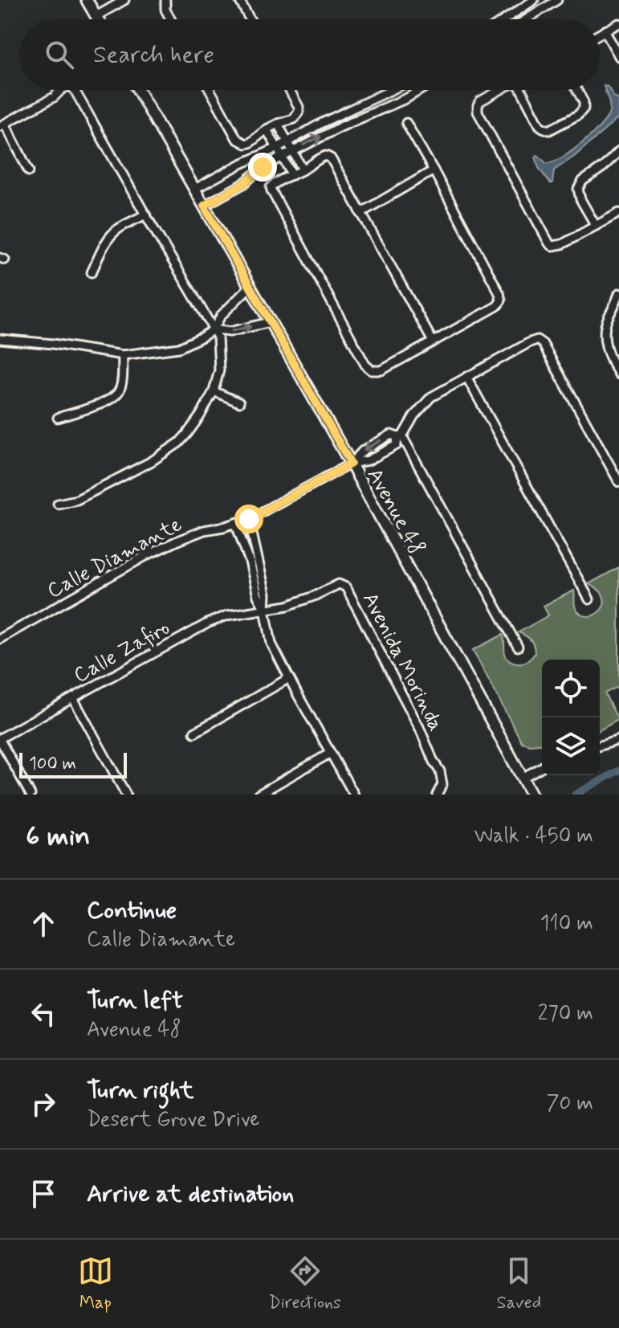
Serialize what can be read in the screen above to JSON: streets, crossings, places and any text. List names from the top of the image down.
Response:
{
  "streets": {
    "main road": ["Avenue 48"],
    "street": ["Calle Diamante", "Calle Zafiro", "Avenida Morinda"]
  },
  "crossings": [
    ["Avenue 48", "Calle Diamante"],
    ["Calle Zafiro", "Avenida Morinda"]
  ],
  "scale_bar": "100 m",
  "page": {
    "search": "Search here",
    "scale": "100 m",
    "heading": ["6 min", "Walk · 450 m"],
    "list": [
      ["Continue", "Calle Diamante", "110 m"],
      ["Turn left", "Avenue 48", "270 m"],
      ["Turn right", "Desert Grove Drive", "70 m"],
      "Arrive at destination"
    ],
    "nav": ["Map", "Directions", "Saved"]
  }
}
